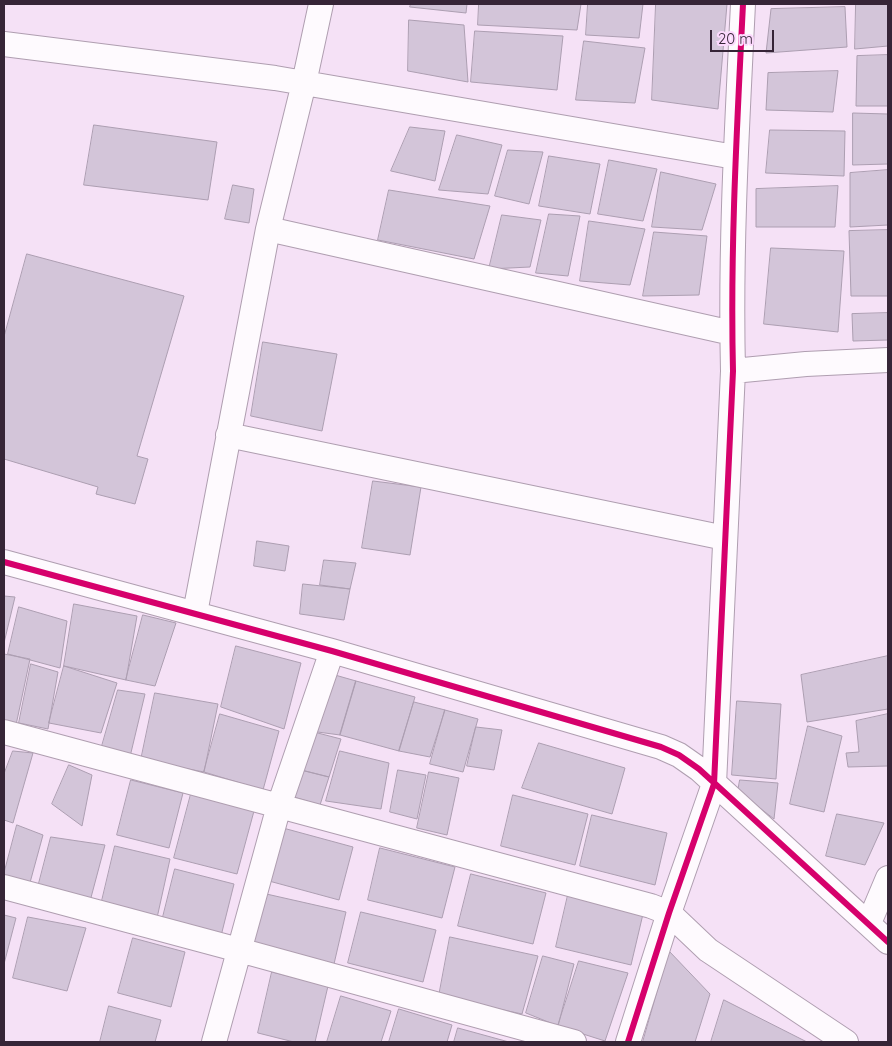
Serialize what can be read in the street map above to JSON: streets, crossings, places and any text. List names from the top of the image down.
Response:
{
  "scale_bar": "20 m"
}
